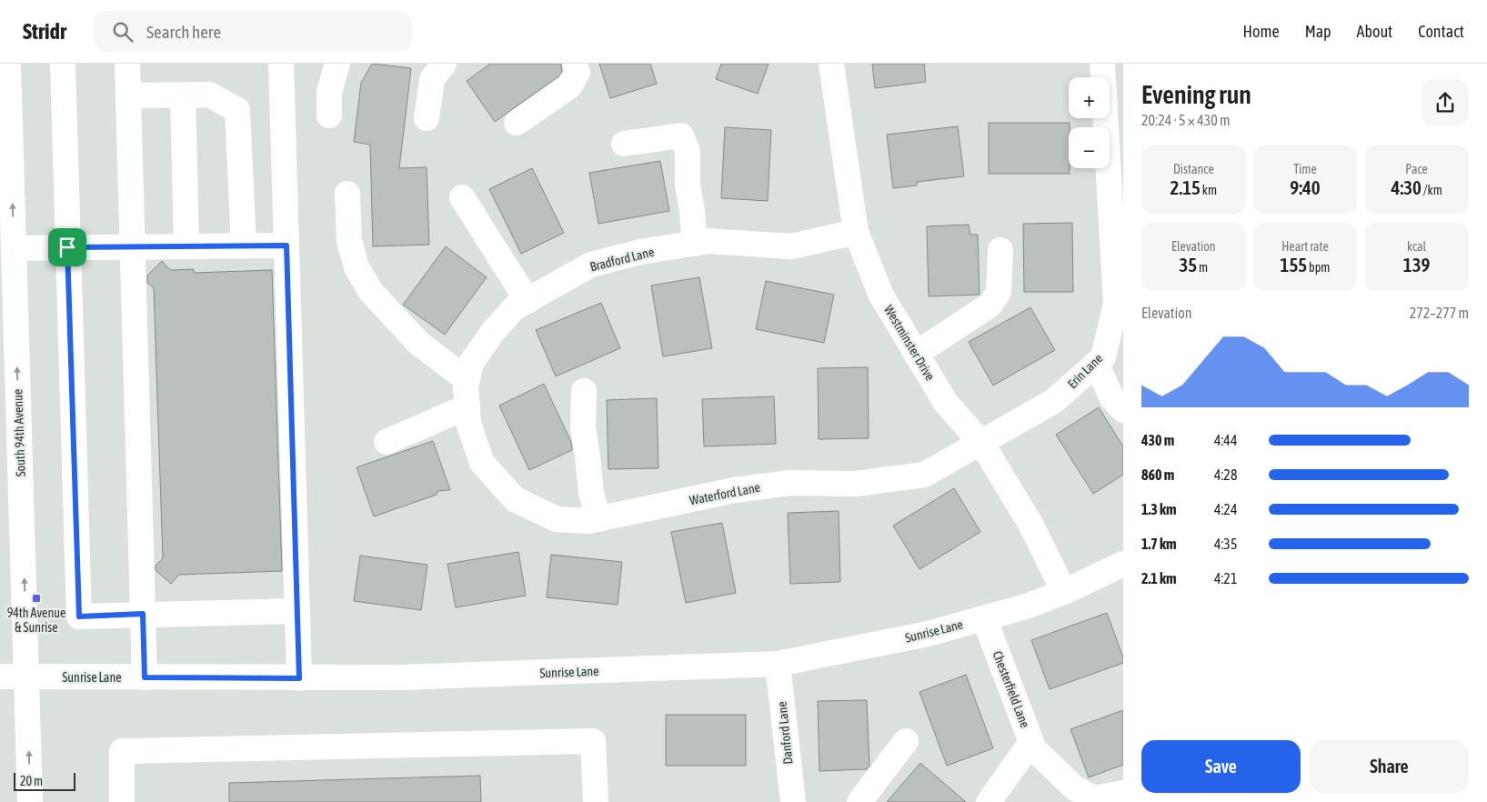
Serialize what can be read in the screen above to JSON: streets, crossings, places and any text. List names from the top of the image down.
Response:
{
  "streets": {
    "street": [
      "Bradford Lane",
      "Westminster Drive",
      "Erin Lane",
      "South 94th Avenue",
      "Waterford Lane",
      "Sunrise Lane",
      "Chesterfield Lane",
      "Danford Lane"
    ]
  },
  "crossings": [
    ["Bradford Lane", "Westminster Drive"],
    ["Bradford Lane", "Waterford Lane"],
    ["Westminster Drive", "Erin Lane"],
    ["Westminster Drive", "Waterford Lane"],
    ["Westminster Drive", "Sunrise Lane"],
    ["Erin Lane", "Waterford Lane"],
    ["South 94th Avenue", "Sunrise Lane"],
    ["Sunrise Lane", "Chesterfield Lane"],
    ["Sunrise Lane", "Danford Lane"]
  ],
  "places": {
    "transit": ["94th Avenue & Sunrise"]
  },
  "scale_bar": "20 m",
  "page": {
    "header": "Stridr",
    "search": "Search here",
    "nav": [
      "Home",
      "Map",
      "About",
      "Contact"
    ],
    "heading": ["Evening run", "20:24 · 5 × 430 m"],
    "map_buttons": ["+", "−"],
    "stats": [
      ["Distance", "2.15 km"],
      ["Time", "9:40"],
      ["Pace", "4:30 /km"],
      ["Elevation", "35 m"],
      ["Heart rate", "155 bpm"],
      ["kcal", "139"]
    ],
    "chart": ["Elevation", "272–277 m"],
    "list": [
      {
        "name": "430 m",
        "note": "4:44"
      },
      {
        "name": "860 m",
        "note": "4:28"
      },
      {
        "name": "1.3 km",
        "note": "4:24"
      },
      {
        "name": "1.7 km",
        "note": "4:35"
      },
      {
        "name": "2.1 km",
        "note": "4:21"
      }
    ],
    "buttons": ["Save", "Share"],
    "scale": "20 m"
  }
}
